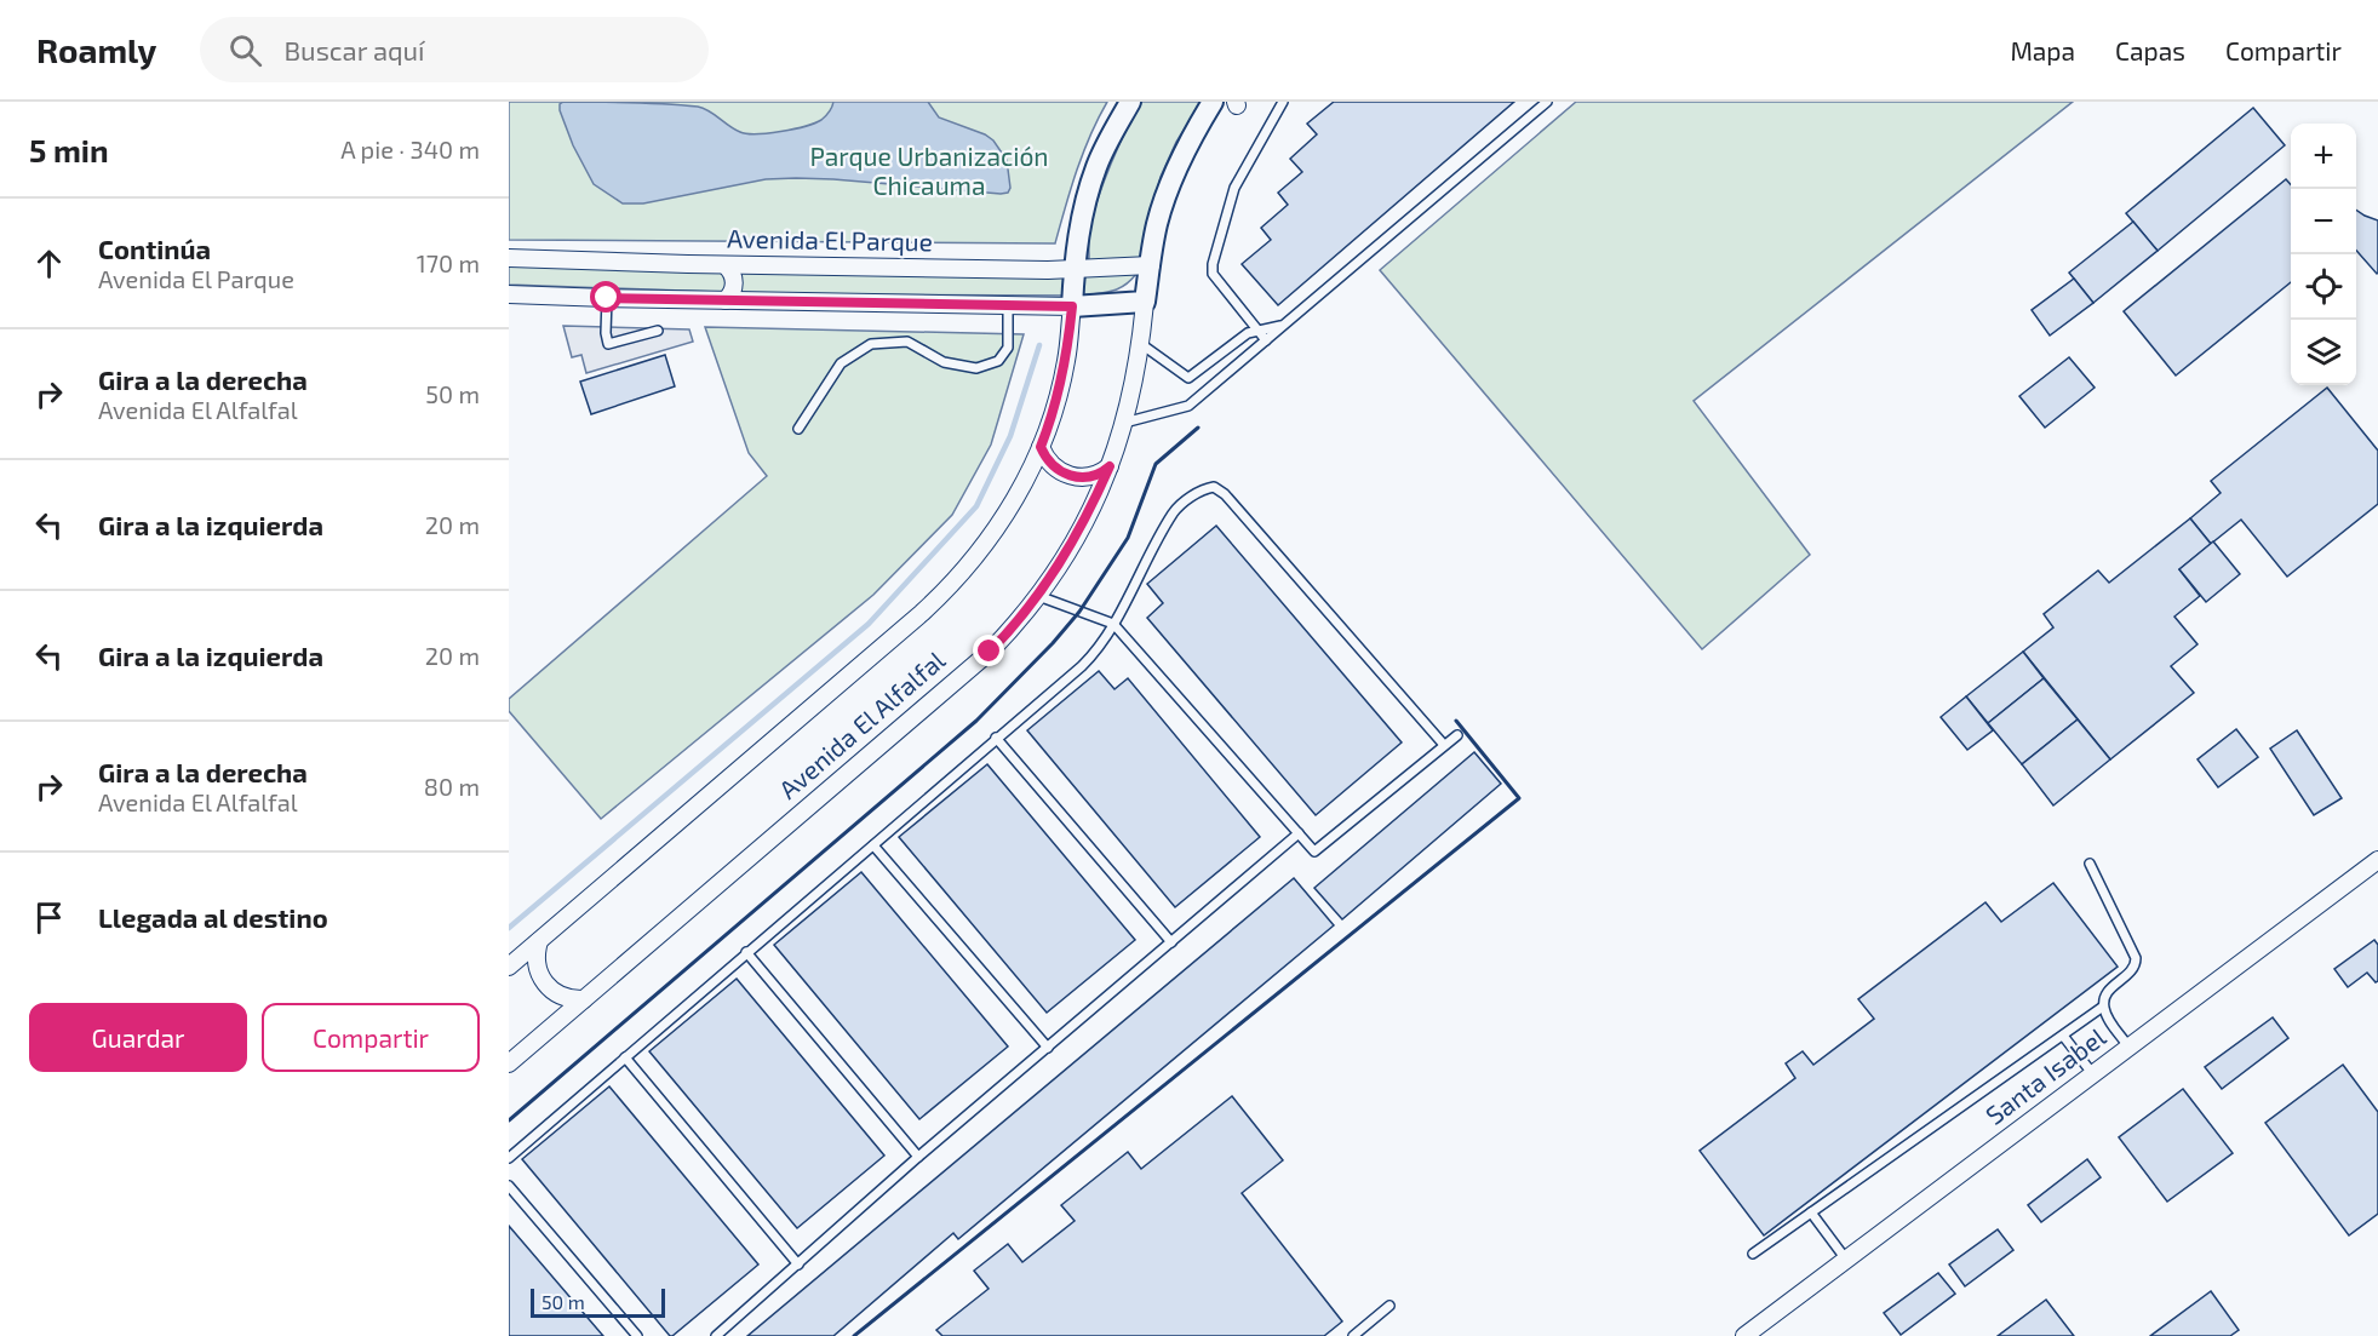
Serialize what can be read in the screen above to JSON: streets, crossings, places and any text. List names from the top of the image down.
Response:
{
  "streets": {
    "street": ["Avenida El Parque", "Avenida El Alfalfal", "Santa Isabel"]
  },
  "crossings": [
    ["Avenida El Parque", "Avenida El Alfalfal"]
  ],
  "parks": ["Parque Urbanización Chicauma"],
  "scale_bar": "50 m",
  "page": {
    "header": "Roamly",
    "search": "Buscar aquí",
    "nav": ["Mapa", "Capas", "Compartir"],
    "heading": ["5 min", "A pie · 340 m"],
    "map_buttons": ["+", "−"],
    "list": [
      ["Continúa", "Avenida El Parque", "170 m"],
      ["Gira a la derecha", "Avenida El Alfalfal", "50 m"],
      ["Gira a la izquierda", "20 m"],
      ["Gira a la izquierda", "20 m"],
      ["Gira a la derecha", "Avenida El Alfalfal", "80 m"],
      "Llegada al destino"
    ],
    "buttons": ["Guardar", "Compartir"],
    "scale": "50 m"
  }
}
